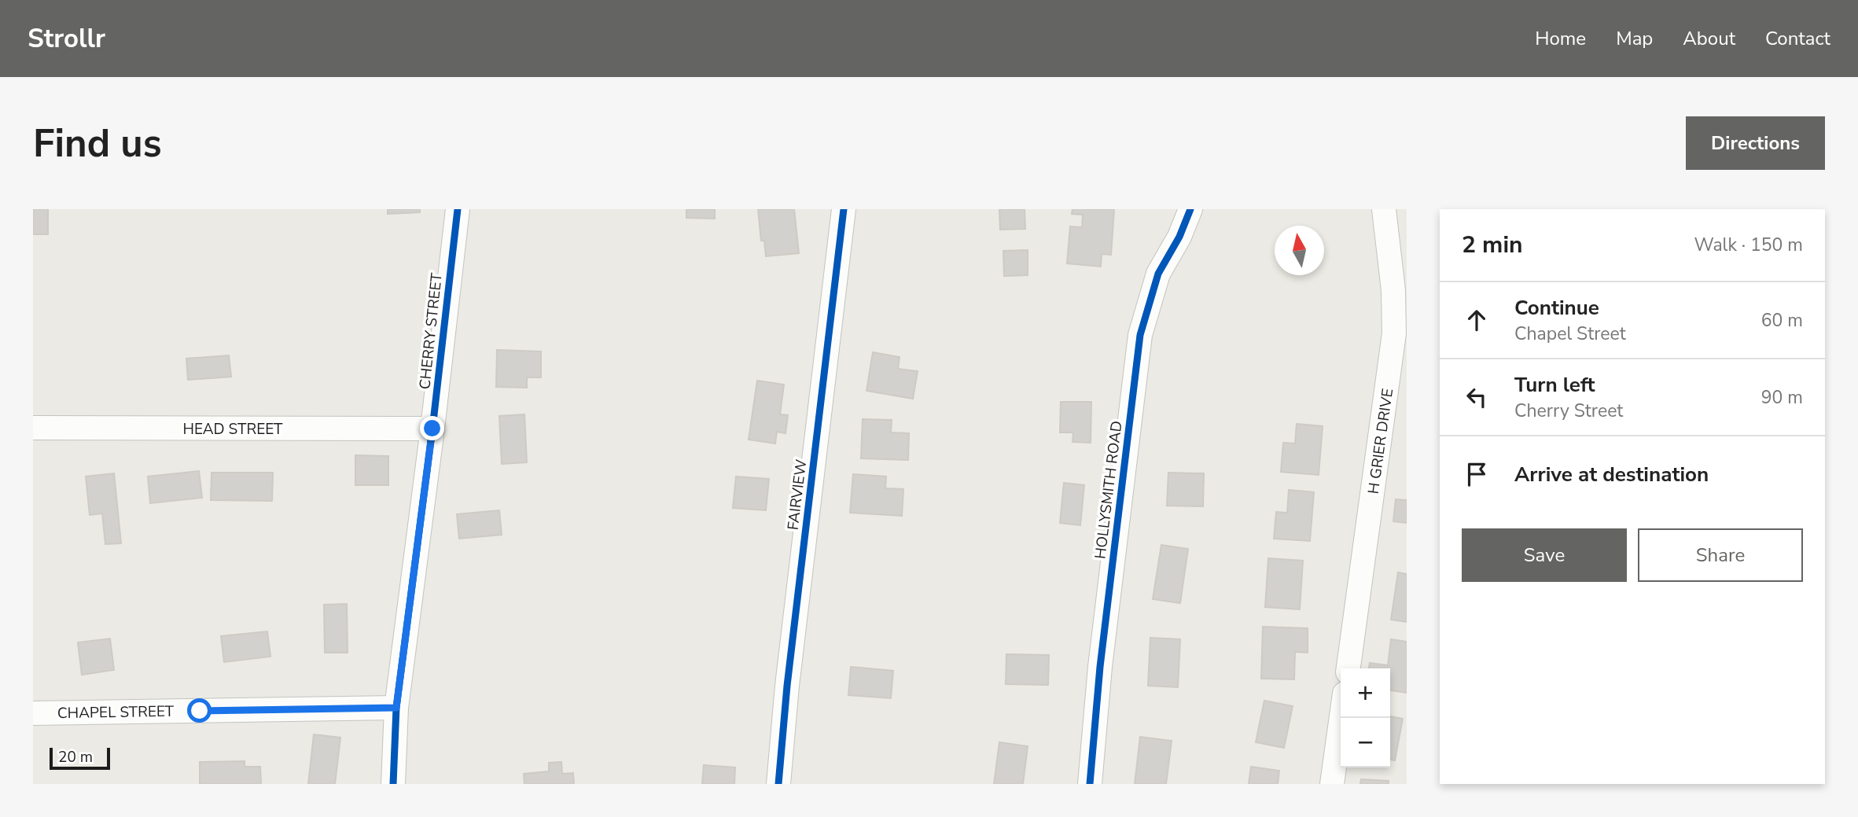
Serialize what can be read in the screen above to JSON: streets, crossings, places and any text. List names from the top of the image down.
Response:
{
  "streets": {
    "street": [
      "CHERRY STREET",
      "HEAD STREET",
      "H GRIER DRIVE",
      "HOLLYSMITH ROAD",
      "FAIRVIEW",
      "CHAPEL STREET"
    ]
  },
  "crossings": [
    ["CHERRY STREET", "HEAD STREET"],
    ["CHERRY STREET", "CHAPEL STREET"]
  ],
  "scale_bar": "20 m",
  "north": "top",
  "page": {
    "header": "Strollr",
    "nav": [
      "Home",
      "Map",
      "About",
      "Contact"
    ],
    "buttons": [
      "Directions",
      ["Save", "Share"]
    ],
    "title": "Find us",
    "heading": ["2 min", "Walk · 150 m"],
    "list": [
      ["Continue", "Chapel Street", "60 m"],
      ["Turn left", "Cherry Street", "90 m"],
      "Arrive at destination"
    ],
    "map_buttons": ["+", "−"],
    "scale": "20 m"
  }
}
